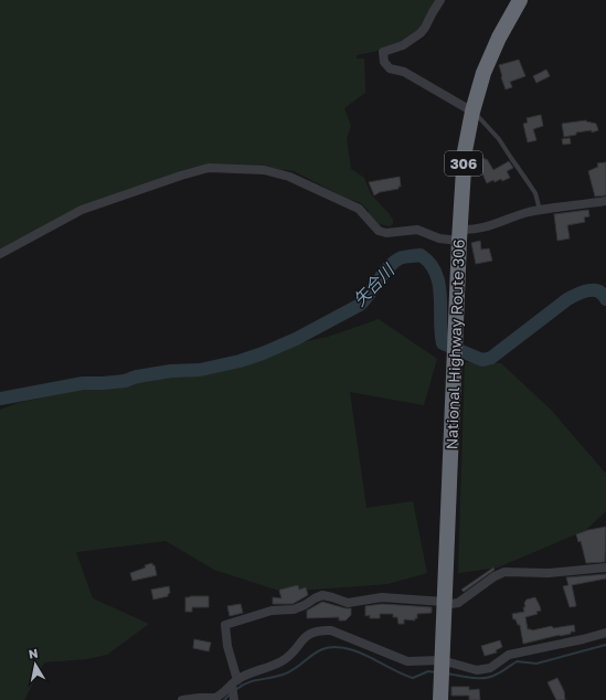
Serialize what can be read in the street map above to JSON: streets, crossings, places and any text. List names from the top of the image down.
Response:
{
  "streets": {
    "highway": ["306", "National Highway Route 306"]
  },
  "water": ["矢合川"],
  "north": "top"
}
